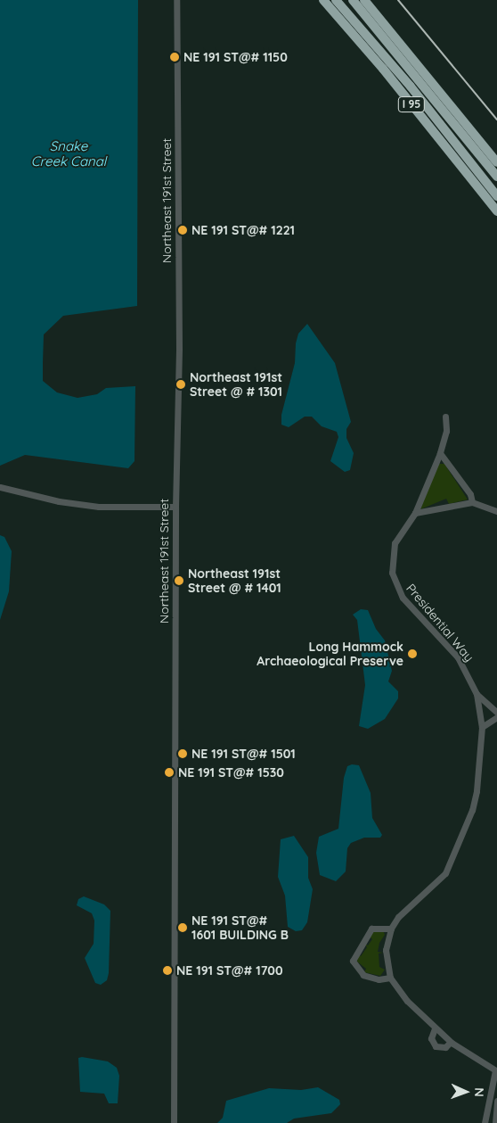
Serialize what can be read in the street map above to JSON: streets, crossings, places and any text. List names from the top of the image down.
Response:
{
  "streets": {
    "highway": ["I 95"],
    "street": ["Northeast 191st Street", "Presidential Way"]
  },
  "water": ["Snake Creek Canal"],
  "places": [
    "NE 191 ST@# 1150",
    "NE 191 ST@# 1221",
    "Northeast 191st Street @ # 1301",
    "Northeast 191st Street @ # 1401",
    "Long Hammock Archaeological Preserve",
    "NE 191 ST@# 1501",
    "NE 191 ST@# 1530",
    "NE 191 ST@# 1601 BUILDING B",
    "NE 191 ST@# 1700"
  ],
  "north": "right"
}
